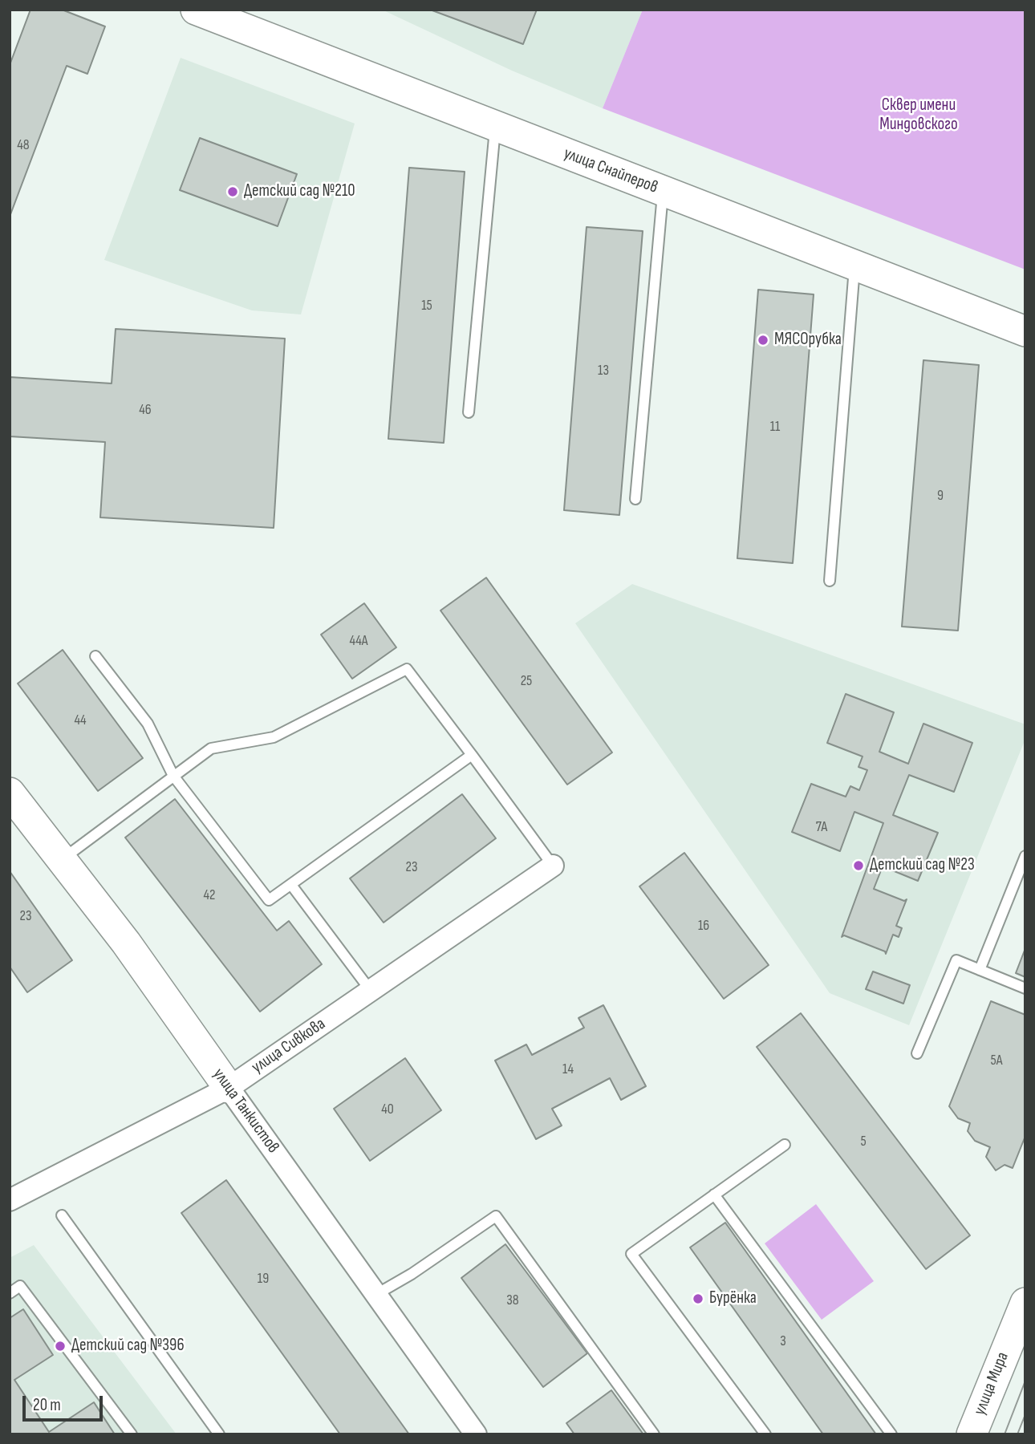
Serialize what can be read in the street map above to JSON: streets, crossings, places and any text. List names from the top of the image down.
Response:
{
  "streets": {
    "street": [
      "улица Снайперов",
      "улица Сивкова",
      "улица Танкистов",
      "улица Мира"
    ]
  },
  "crossings": [
    ["улица Сивкова", "улица Танкистов"]
  ],
  "parks": ["Сквер имени Миндовского"],
  "places": [
    "Детский сад №210",
    "МЯСОрубка",
    "Детский сад №23",
    "Бурёнка",
    "Детский сад №396"
  ],
  "house_numbers": [
    "48",
    "15",
    "13",
    "46",
    "11",
    "9",
    "44А",
    "25",
    "44",
    "7А",
    "23",
    "42",
    "23",
    "16",
    "5А",
    "14",
    "40",
    "5",
    "19",
    "38",
    "3"
  ],
  "scale_bar": "20 m"
}
